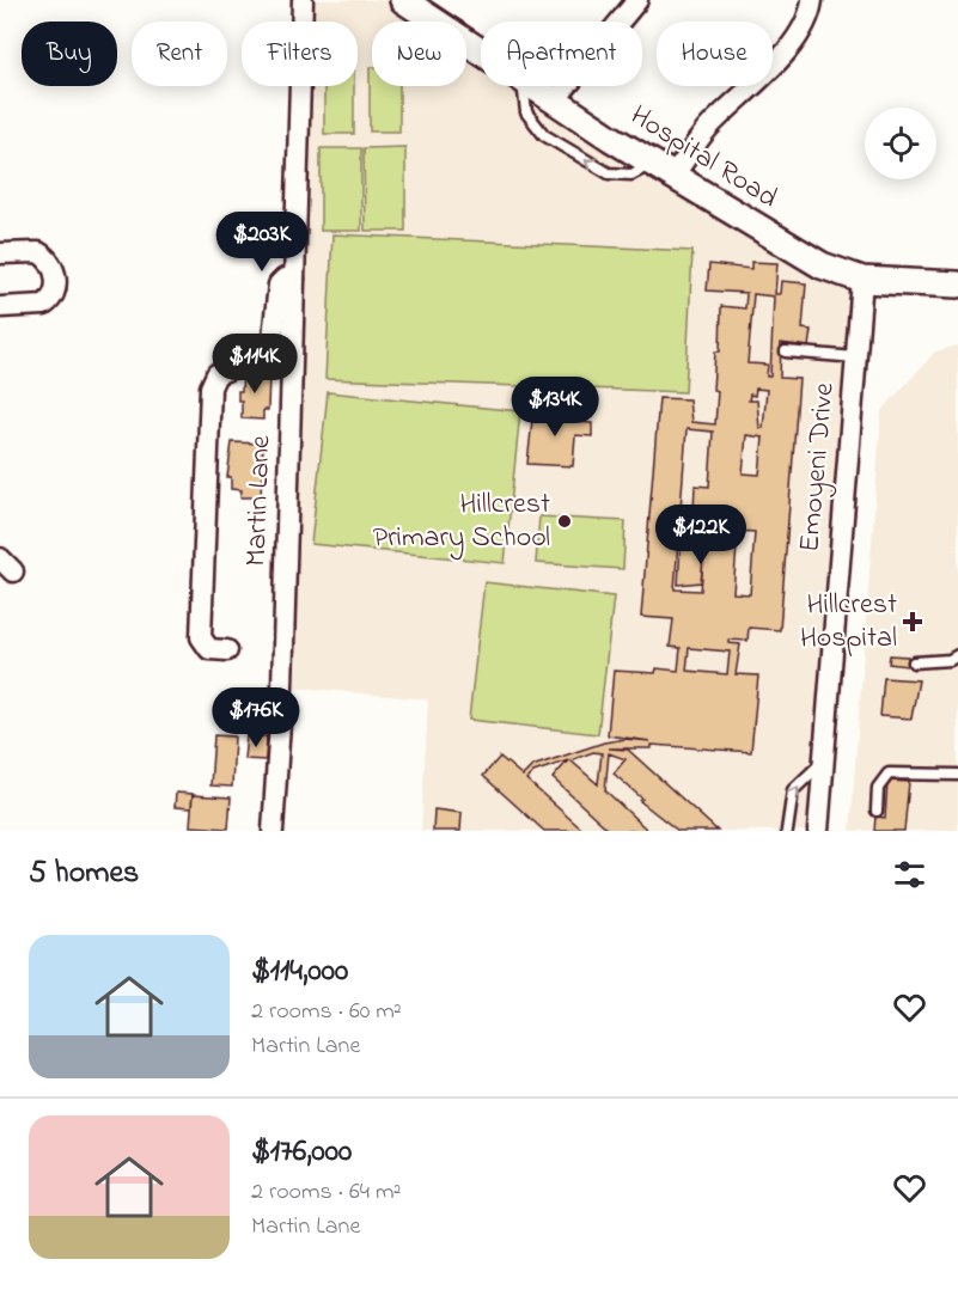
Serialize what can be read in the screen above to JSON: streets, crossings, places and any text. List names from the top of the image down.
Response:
{
  "streets": {
    "street": ["Hospital Road", "Emoyeni Drive", "Martin Lane"]
  },
  "crossings": [
    ["Hospital Road", "Emoyeni Drive"]
  ],
  "places": {
    "other": ["Hillcrest Primary School"],
    "health": ["Hillcrest Hospital"]
  },
  "page": {
    "chip": [
      "Buy",
      "Rent",
      "Filters",
      "New",
      "Apartment",
      "House"
    ],
    "price": [
      "$203K",
      "$114K",
      "$134K",
      "$122K",
      "$176K"
    ],
    "heading": "5 homes",
    "list": [
      {
        "name": "$114,000",
        "note": "2 rooms · 60 m² · Martin Lane"
      },
      {
        "name": "$176,000",
        "note": "2 rooms · 64 m² · Martin Lane"
      }
    ]
  }
}
